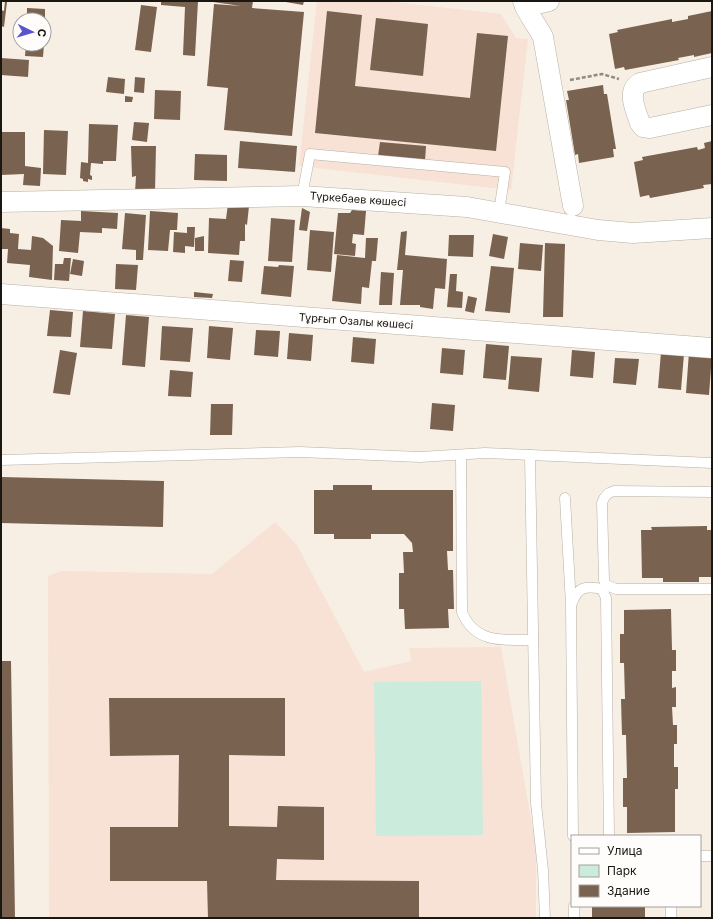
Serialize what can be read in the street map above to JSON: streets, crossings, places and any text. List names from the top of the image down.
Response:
{
  "streets": {
    "street": ["Түркебаев көшесі", "Тұрғыт Озалы көшесі"]
  },
  "legend": ["Улица", "Парк", "Здание"],
  "north": "right"
}
